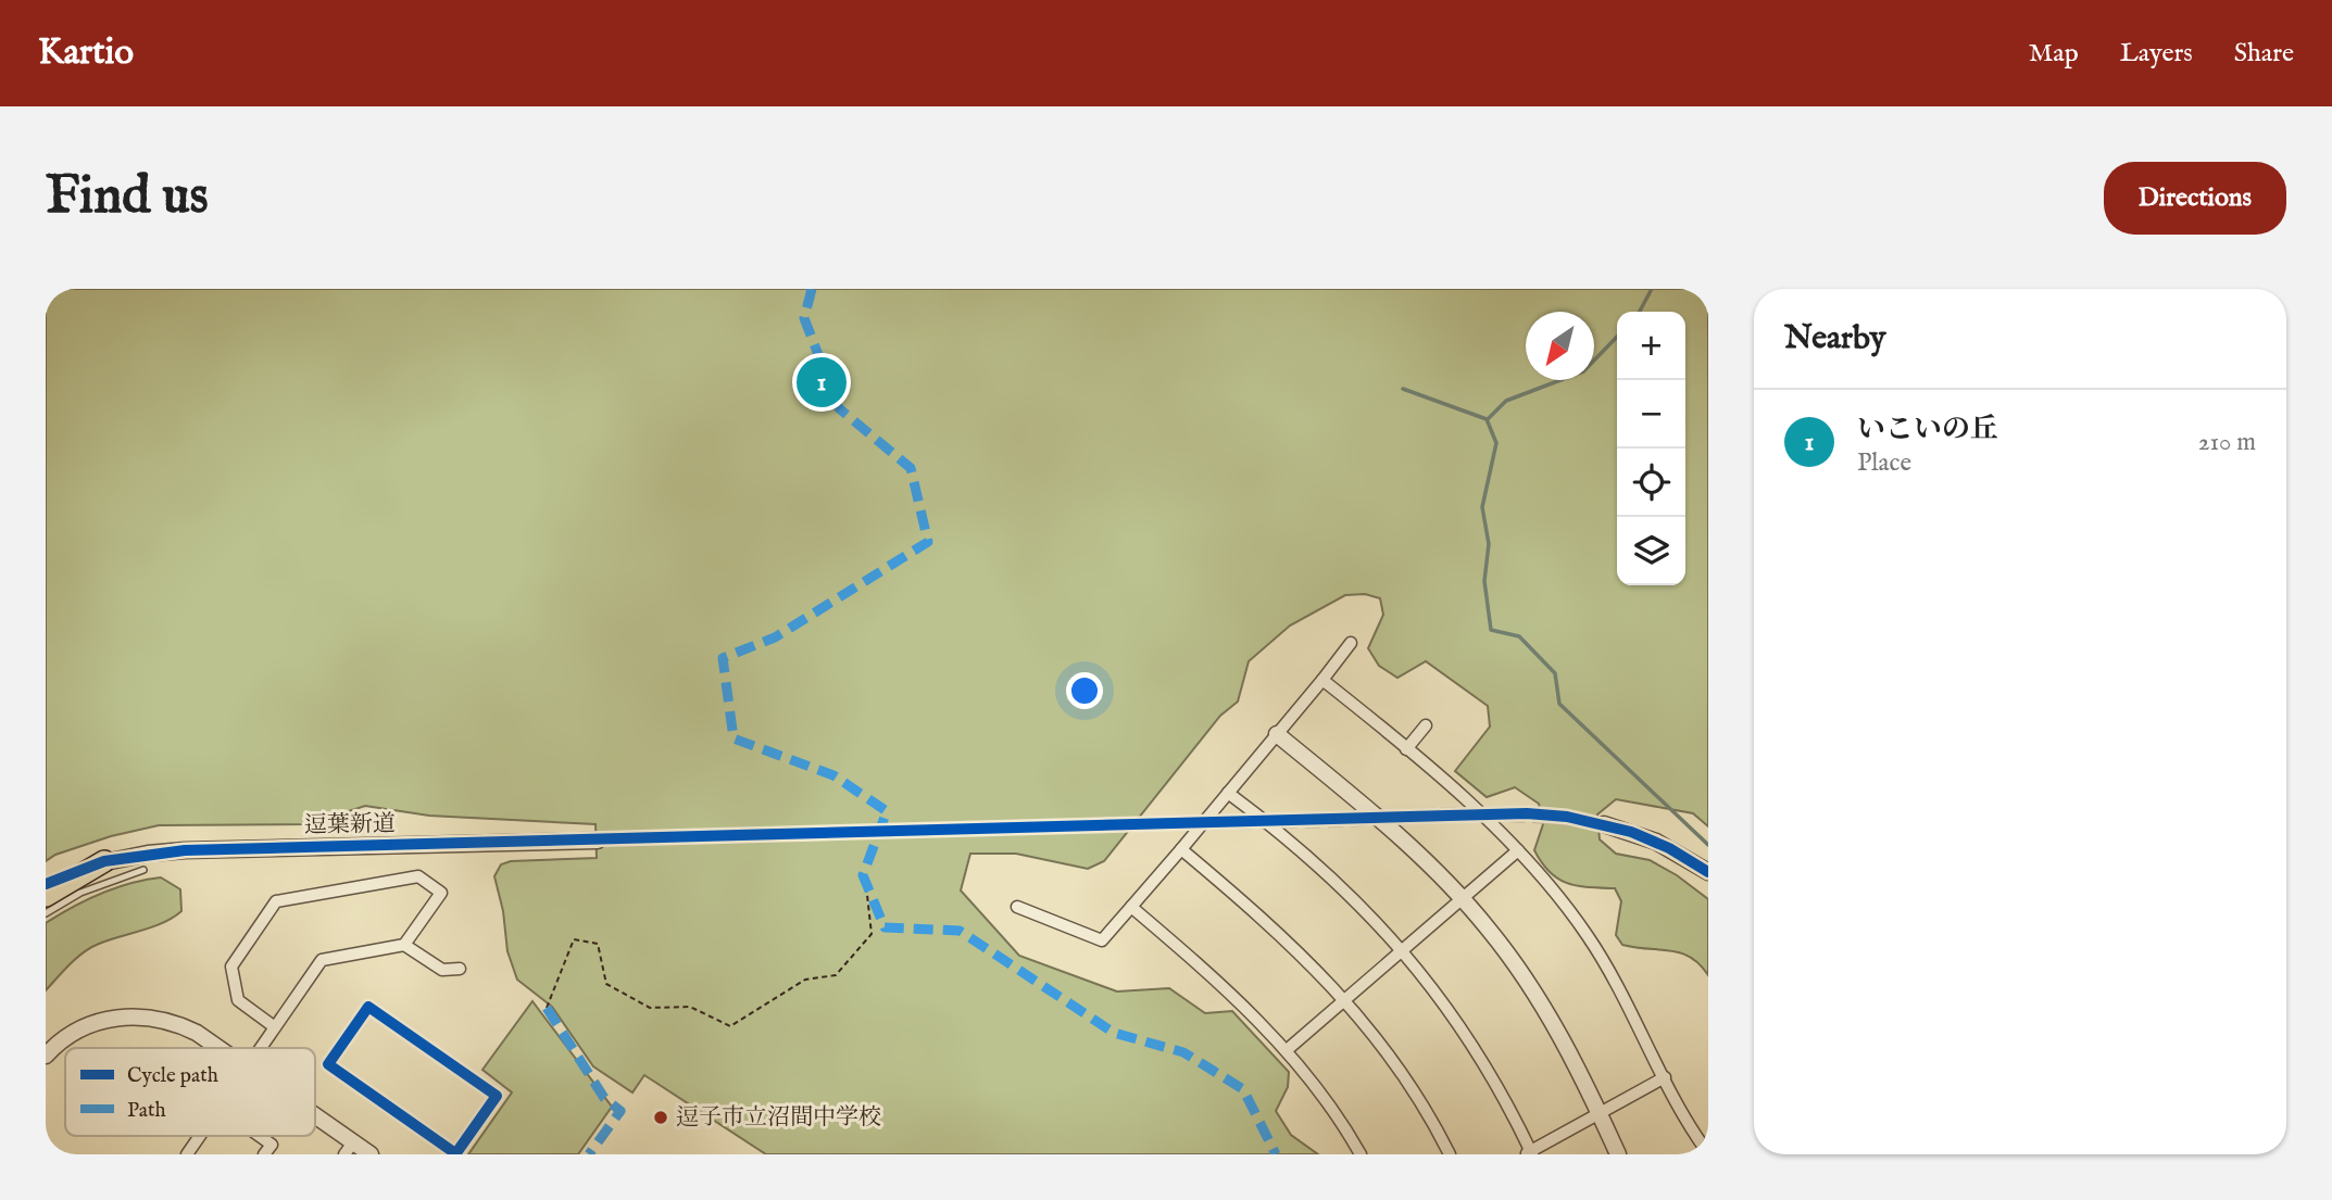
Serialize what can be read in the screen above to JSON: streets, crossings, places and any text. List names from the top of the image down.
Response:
{
  "streets": {
    "street": ["逗葉新道"]
  },
  "places": ["逗子市立沼間中学校"],
  "legend": ["Cycle path", "Path"],
  "north": "bottom left",
  "page": {
    "header": "Kartio",
    "nav": ["Map", "Layers", "Share"],
    "buttons": "Directions",
    "title": "Find us",
    "heading": "Nearby",
    "map_buttons": ["+", "−"],
    "pins": "1",
    "list": [
      {
        "mark": "1",
        "name": "いこいの丘",
        "note": "Place",
        "value": "210 m"
      }
    ]
  }
}
